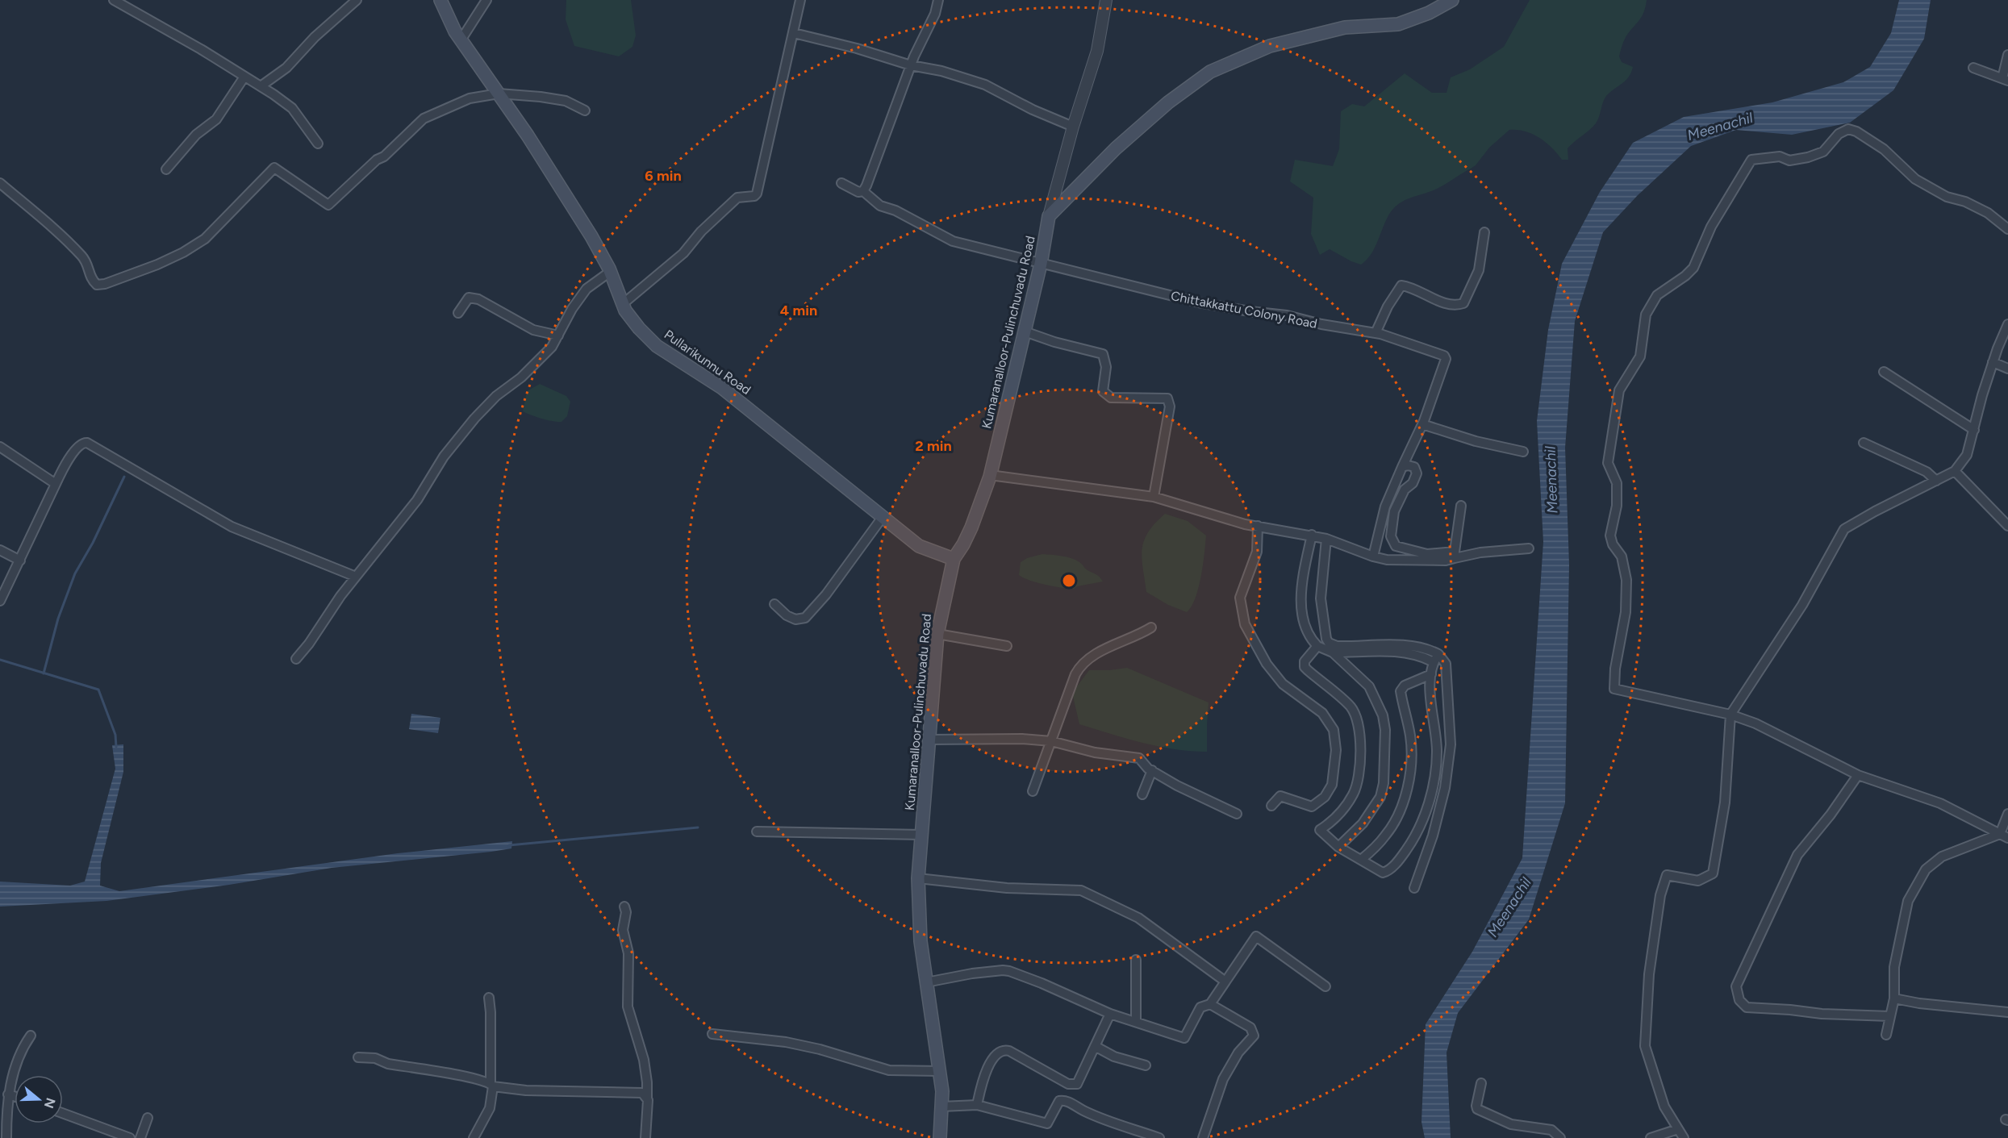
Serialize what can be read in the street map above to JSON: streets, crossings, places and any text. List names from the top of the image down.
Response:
{
  "streets": {
    "main road": ["Kumaranalloor-Pulinchuvadu Road", "Pullarikunnu Road"],
    "street": ["Chittakkattu Colony Road"]
  },
  "crossings": [
    ["Chittakkattu Colony Road", "Kumaranalloor-Pulinchuvadu Road"],
    ["Kumaranalloor-Pulinchuvadu Road", "Pullarikunnu Road"]
  ],
  "water": ["Meenachil"],
  "north": "right",
  "rings": ["6 min", "4 min", "2 min"]
}
